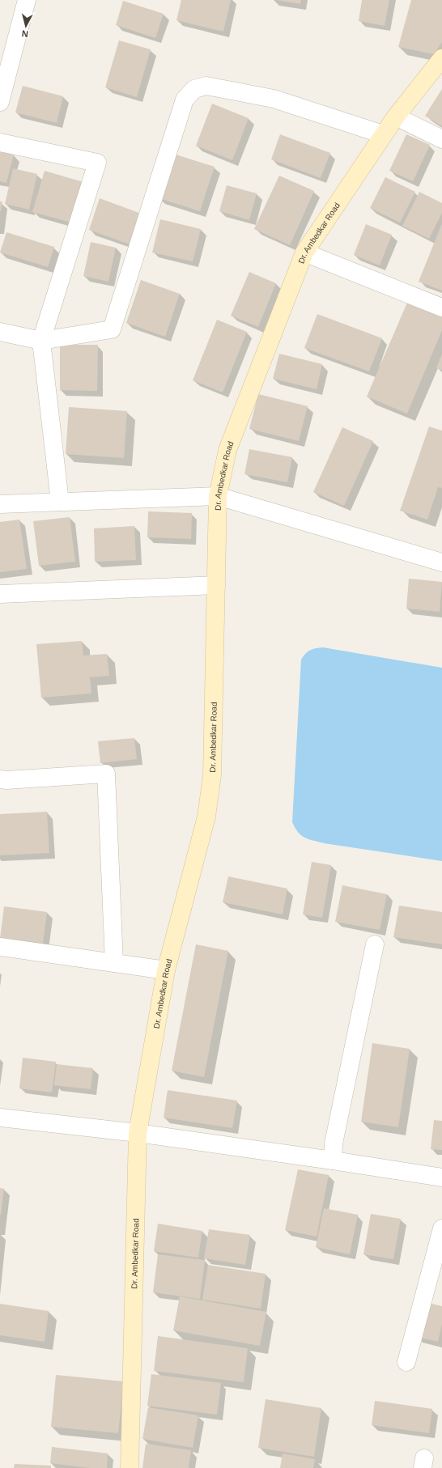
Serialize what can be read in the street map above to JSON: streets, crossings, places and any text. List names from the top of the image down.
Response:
{
  "streets": {
    "street": ["Dr. Ambedkar Road"]
  },
  "north": "bottom"
}
